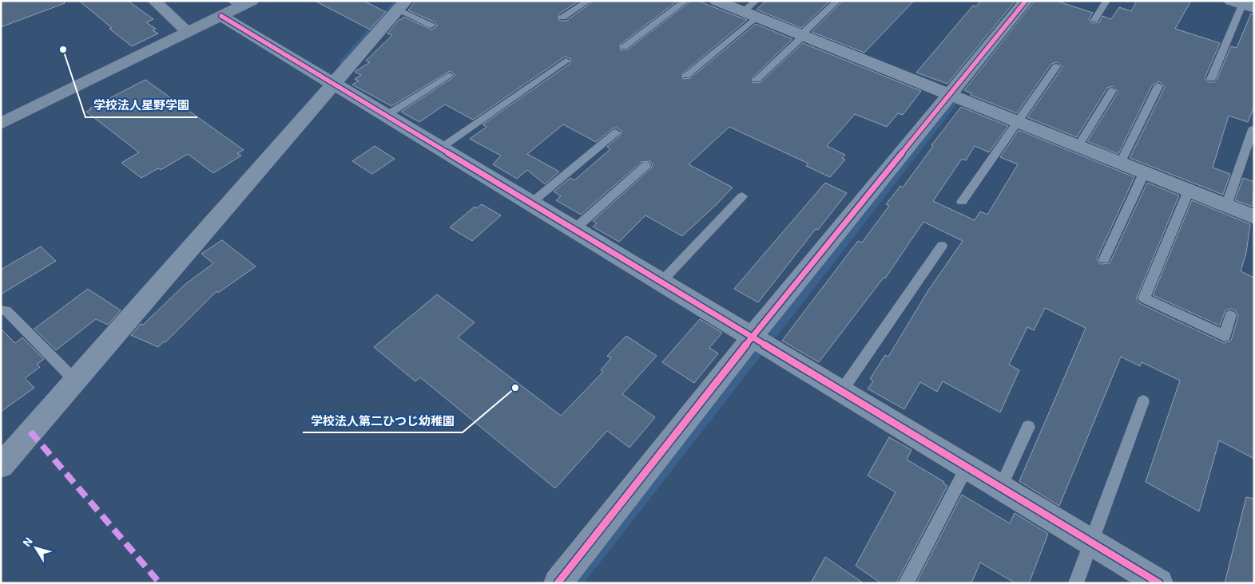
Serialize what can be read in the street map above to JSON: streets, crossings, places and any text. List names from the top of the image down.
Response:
{
  "places": ["学校法人星野学園", "学校法人第二ひつじ幼稚園"],
  "north": "top left"
}
